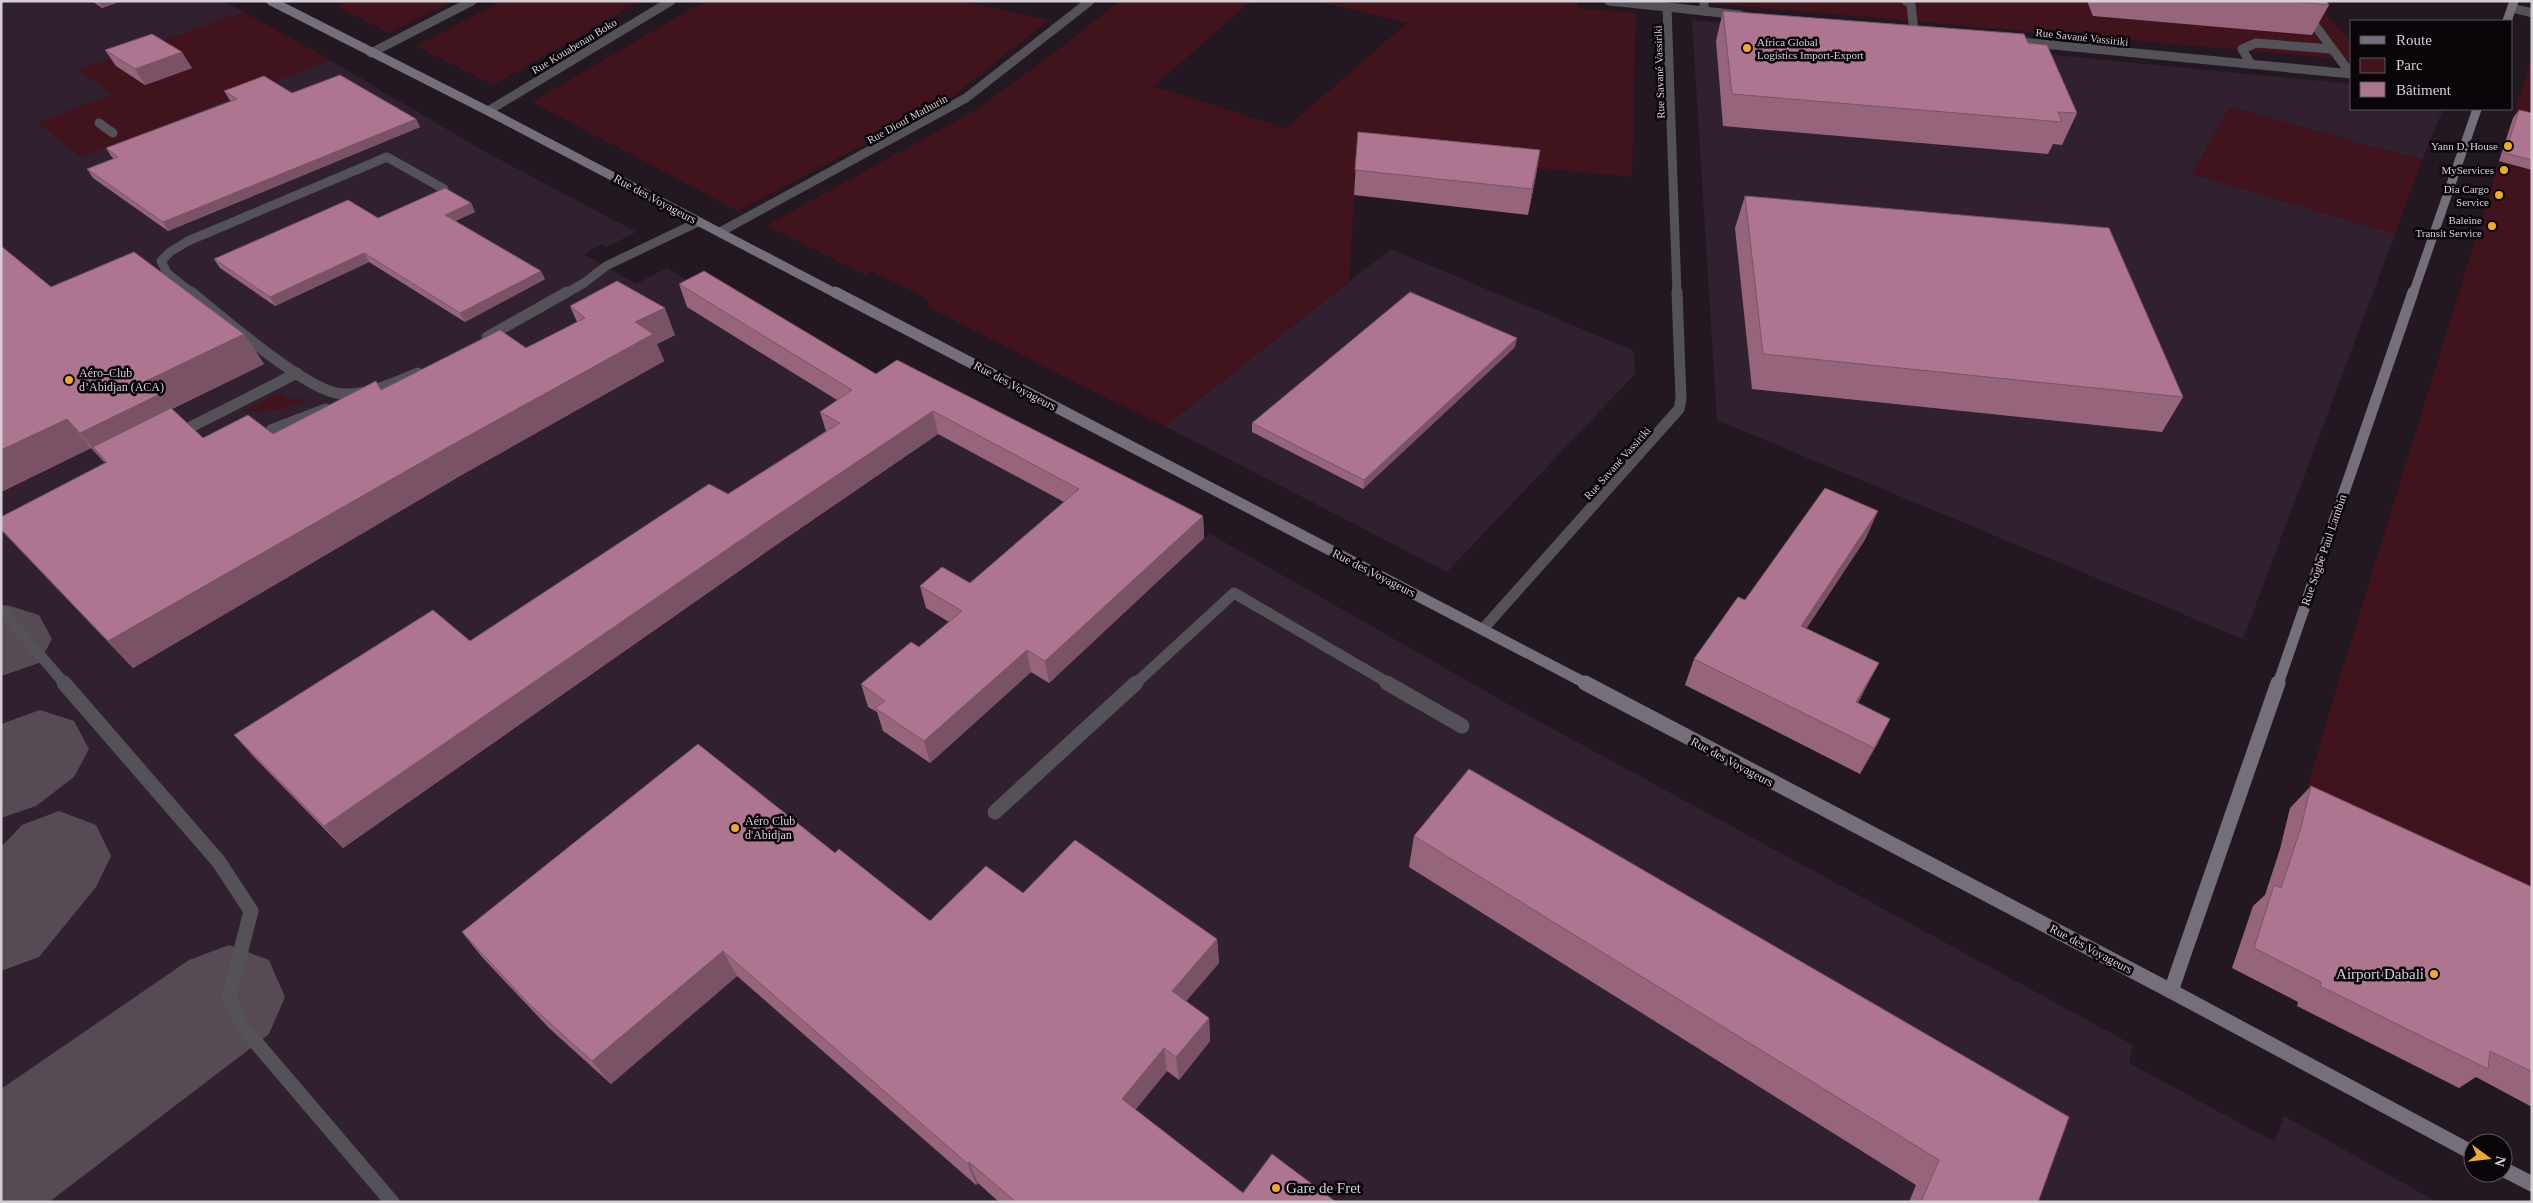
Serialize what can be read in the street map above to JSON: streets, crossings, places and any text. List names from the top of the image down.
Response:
{
  "streets": {
    "street": [
      "Rue Savané Vassiriki",
      "Rue Kouabenan Boko",
      "Rue Diouf Mathurin",
      "Rue des Voyageurs",
      "Rue Sogbe Paul Lambin"
    ]
  },
  "crossings": [
    ["Rue Savané Vassiriki", "Rue des Voyageurs"],
    ["Rue Kouabenan Boko", "Rue des Voyageurs"],
    ["Rue Diouf Mathurin", "Rue des Voyageurs"],
    ["Rue des Voyageurs", "Rue Sogbe Paul Lambin"]
  ],
  "places": [
    "Africa Global Logistics Import-Export",
    "Yann D. House",
    "MyServices",
    "Dia Cargo Service",
    "Baleine Transit Service",
    "Aéro–Club d’Abidjan (ACA)",
    "Aéro Club d'Abidjan",
    "Airport Dabali",
    "Gare de Fret"
  ],
  "legend": ["Route", "Parc", "Bâtiment"],
  "north": "right"
}
